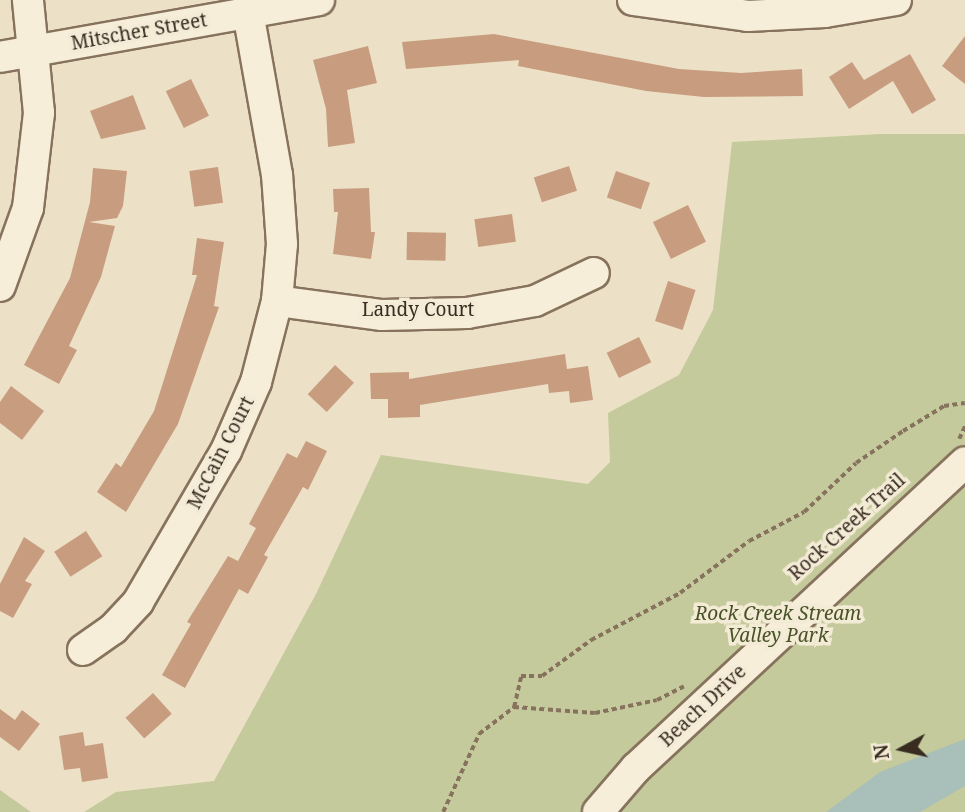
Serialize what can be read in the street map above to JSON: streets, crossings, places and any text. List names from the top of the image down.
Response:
{
  "streets": {
    "street": [
      "Mitscher Street",
      "Landy Court",
      "McCain Court",
      "Beach Drive"
    ]
  },
  "crossings": [
    ["Mitscher Street", "McCain Court"],
    ["Landy Court", "McCain Court"]
  ],
  "parks": ["Rock Creek Stream Valley Park"],
  "north": "left"
}
